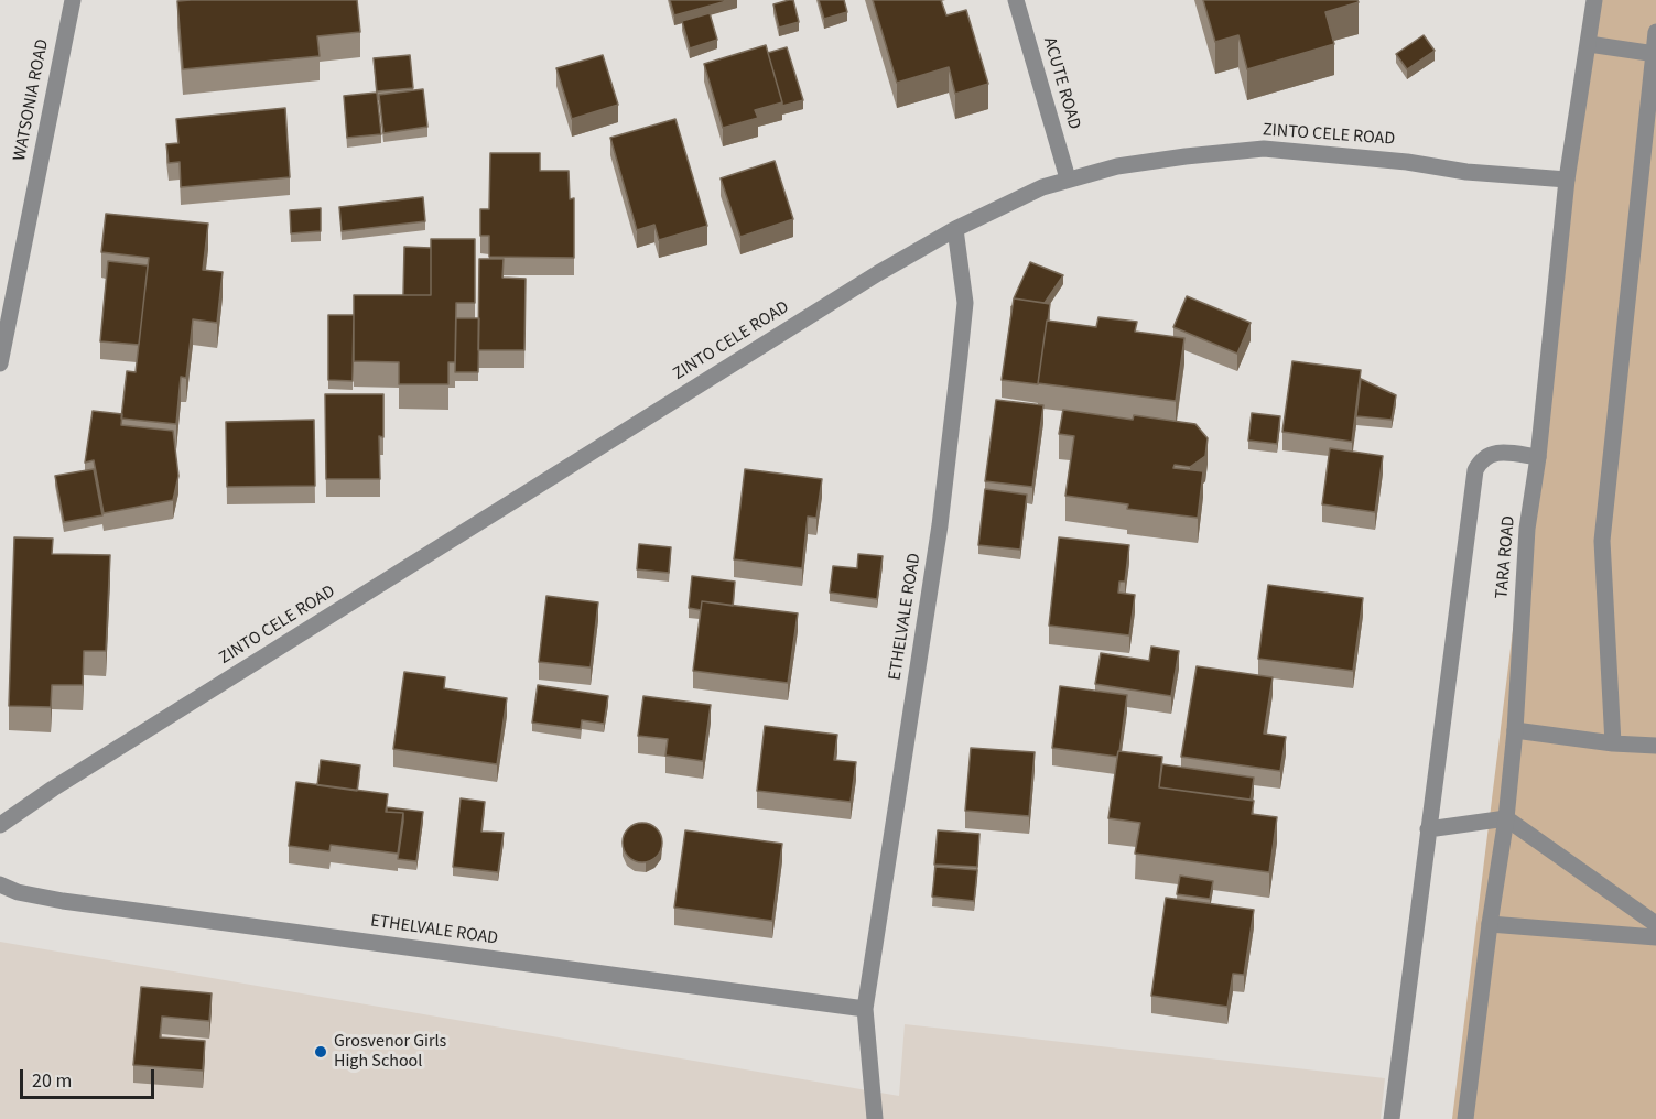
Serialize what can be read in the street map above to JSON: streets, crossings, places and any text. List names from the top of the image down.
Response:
{
  "streets": {
    "street": [
      "ACUTE ROAD",
      "WATSONIA ROAD",
      "ZINTO CELE ROAD",
      "TARA ROAD",
      "ETHELVALE ROAD"
    ]
  },
  "crossings": [
    ["ACUTE ROAD", "ZINTO CELE ROAD"],
    ["ZINTO CELE ROAD", "TARA ROAD"],
    ["ZINTO CELE ROAD", "ETHELVALE ROAD"]
  ],
  "places": ["Grosvenor Girls High School"],
  "scale_bar": "20 m"
}
